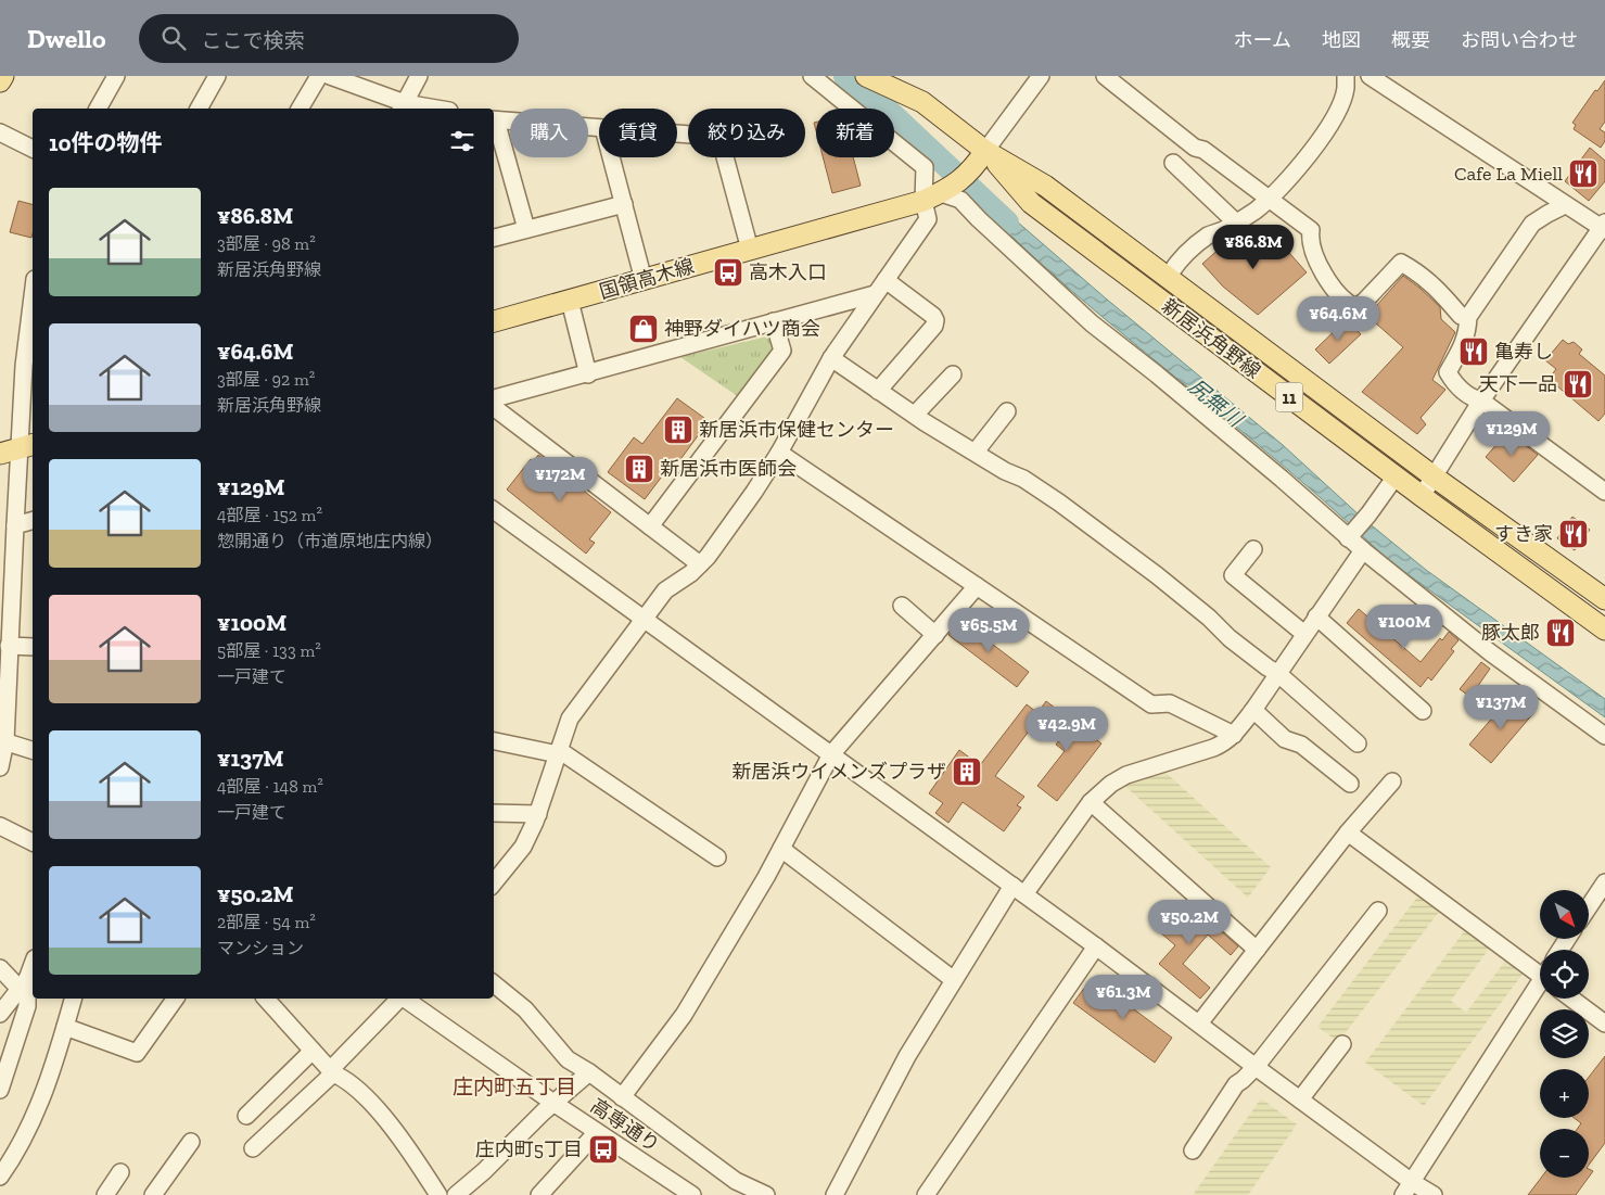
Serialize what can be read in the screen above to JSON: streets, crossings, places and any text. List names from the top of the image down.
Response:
{
  "streets": {
    "main road": ["国領高木線", "新居浜角野線", "11"],
    "street": ["高専通り"]
  },
  "districts": ["庄内町五丁目"],
  "water": ["尻無川"],
  "places": {
    "restaurant": [
      "Cafe La Miell",
      "亀寿し",
      "天下一品",
      "すき家",
      "豚太郎"
    ],
    "bus stop": ["高木入口", "庄内町5丁目"],
    "shop": ["神野ダイハツ商会"],
    "building": ["新居浜市保健センター", "新居浜市医師会", "新居浜ウイメンズプラザ"]
  },
  "north": "bottom right",
  "page": {
    "header": "Dwello",
    "search": "ここで検索",
    "nav": [
      "ホーム",
      "地図",
      "概要",
      "お問い合わせ"
    ],
    "chip": [
      "購入",
      "賃貸",
      "絞り込み",
      "新着"
    ],
    "heading": "10件の物件",
    "list": [
      {
        "name": "¥86.8M",
        "note": "3部屋 · 98 m² · 新居浜角野線"
      },
      {
        "name": "¥64.6M",
        "note": "3部屋 · 92 m² · 新居浜角野線"
      },
      {
        "name": "¥129M",
        "note": "4部屋 · 152 m² · 惣開通り（市道原地庄内線）"
      },
      {
        "name": "¥100M",
        "note": "5部屋 · 133 m² · 一戸建て"
      },
      {
        "name": "¥137M",
        "note": "4部屋 · 148 m² · 一戸建て"
      },
      {
        "name": "¥50.2M",
        "note": "2部屋 · 54 m² · マンション"
      }
    ],
    "price": [
      "¥86.8M",
      "¥64.6M",
      "¥129M",
      "¥172M",
      "¥100M",
      "¥65.5M",
      "¥137M",
      "¥42.9M",
      "¥50.2M",
      "¥61.3M"
    ],
    "map_buttons": ["+", "−"]
  }
}
